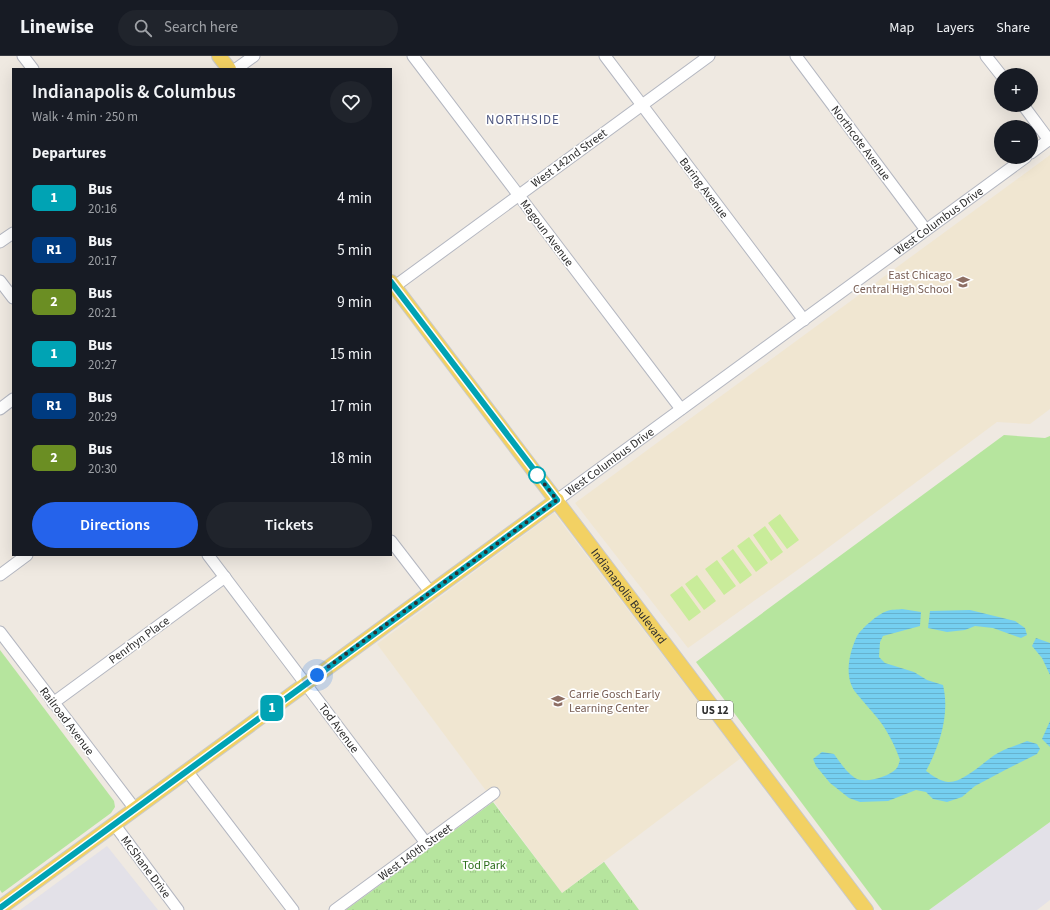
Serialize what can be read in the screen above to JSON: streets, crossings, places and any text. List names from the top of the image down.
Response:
{
  "streets": {
    "main road": ["West Columbus Drive", "Indianapolis Boulevard", "US 12"],
    "street": [
      "Northcote Avenue",
      "West 142nd Street",
      "Baring Avenue",
      "Magoun Avenue",
      "Penrhyn Place",
      "Railroad Avenue",
      "Tod Avenue",
      "West 140th Street",
      "McShane Drive"
    ]
  },
  "crossings": [
    ["Northcote Avenue", "West Columbus Drive"],
    ["West 142nd Street", "Baring Avenue"],
    ["West 142nd Street", "Magoun Avenue"],
    ["West 142nd Street", "Indianapolis Boulevard"],
    ["Baring Avenue", "West Columbus Drive"],
    ["West Columbus Drive", "Magoun Avenue"],
    ["West Columbus Drive", "Indianapolis Boulevard"],
    ["West Columbus Drive", "Railroad Avenue"],
    ["West Columbus Drive", "Tod Avenue"],
    ["West Columbus Drive", "McShane Drive"],
    ["Penrhyn Place", "Railroad Avenue"],
    ["Penrhyn Place", "Tod Avenue"],
    ["Tod Avenue", "West 140th Street"]
  ],
  "districts": ["NORTHSIDE"],
  "parks": ["Tod Park"],
  "places": {
    "school or university": ["East Chicago Central High School", "Carrie Gosch Early Learning Center"]
  },
  "lines": ["bus line 1"],
  "page": {
    "header": "Linewise",
    "search": "Search here",
    "nav": ["Map", "Layers", "Share"],
    "on_map": "1",
    "map_buttons": ["+", "−"],
    "heading": [
      ["Indianapolis & Columbus", "Walk · 4 min · 250 m"],
      "Departures"
    ],
    "list": [
      {
        "mark": "1",
        "name": "Bus",
        "note": "20:16",
        "value": "4 min"
      },
      {
        "mark": "R1",
        "name": "Bus",
        "note": "20:17",
        "value": "5 min"
      },
      {
        "mark": "2",
        "name": "Bus",
        "note": "20:21",
        "value": "9 min"
      },
      {
        "mark": "1",
        "name": "Bus",
        "note": "20:27",
        "value": "15 min"
      },
      {
        "mark": "R1",
        "name": "Bus",
        "note": "20:29",
        "value": "17 min"
      },
      {
        "mark": "2",
        "name": "Bus",
        "note": "20:30",
        "value": "18 min"
      }
    ],
    "buttons": ["Directions", "Tickets"]
  }
}
